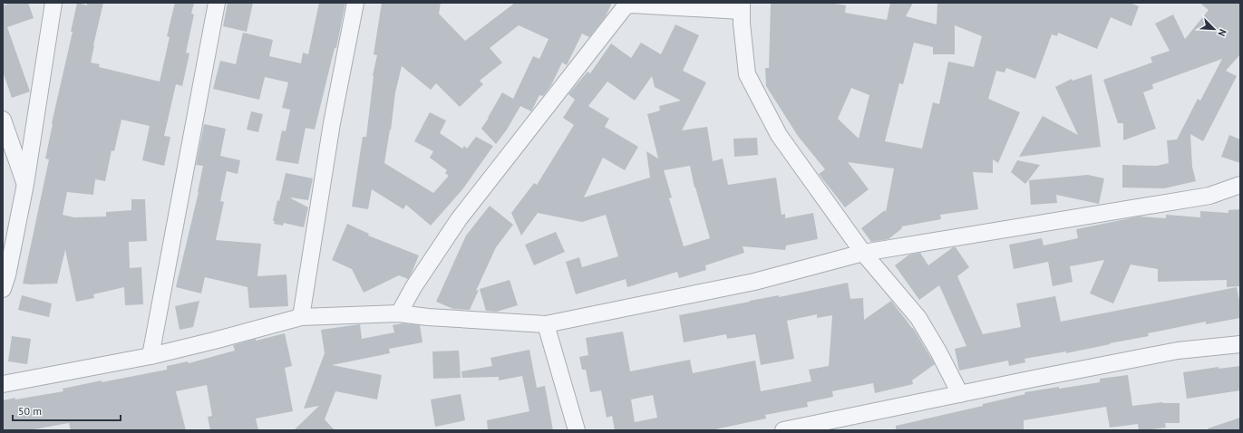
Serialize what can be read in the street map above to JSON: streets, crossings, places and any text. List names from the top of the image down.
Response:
{
  "scale_bar": "50 m",
  "north": "bottom right"
}
